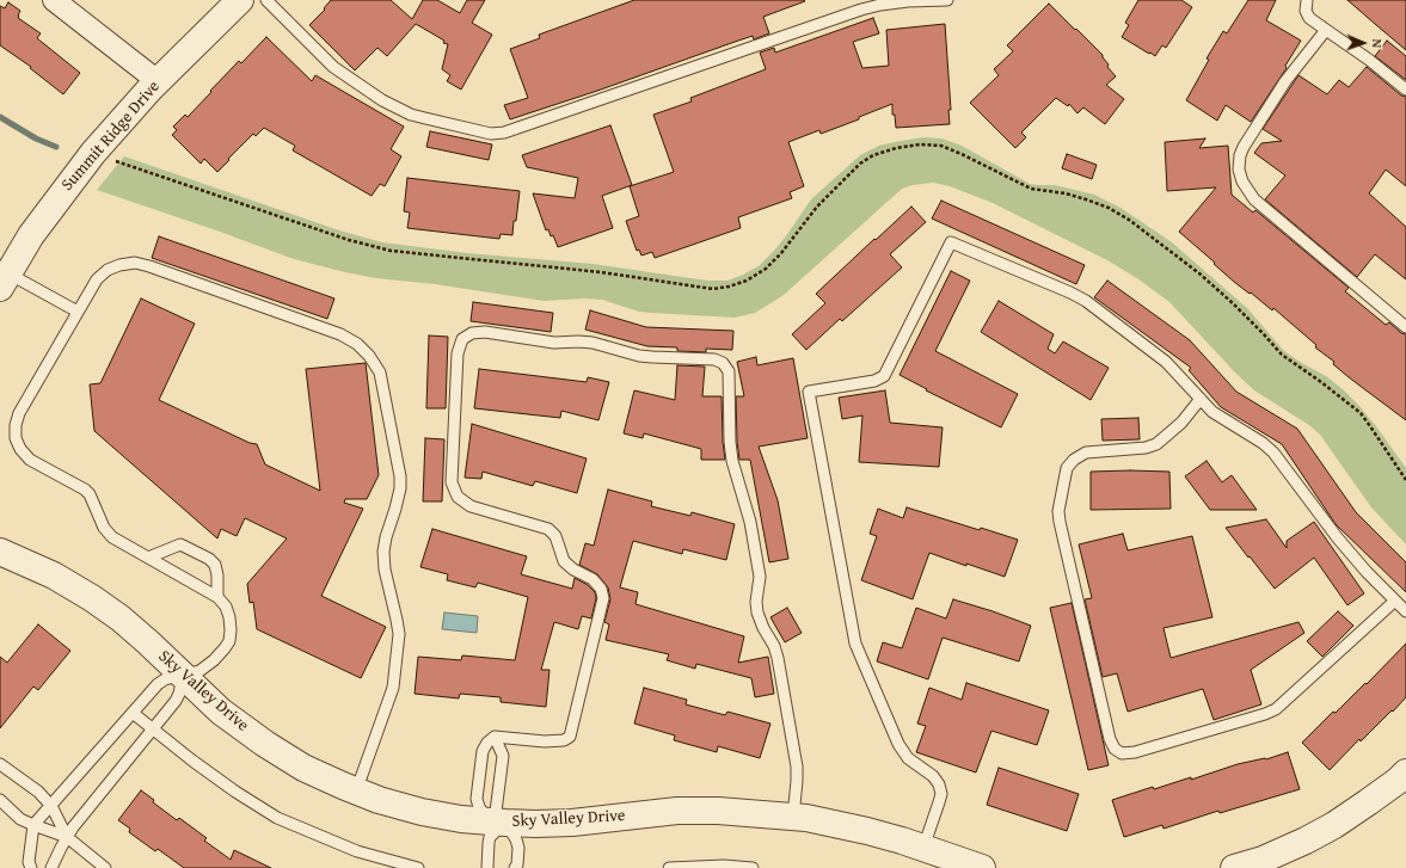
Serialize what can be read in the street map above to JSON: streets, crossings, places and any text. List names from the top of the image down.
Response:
{
  "streets": {
    "street": ["Summit Ridge Drive", "Sky Valley Drive"]
  },
  "north": "right"
}
